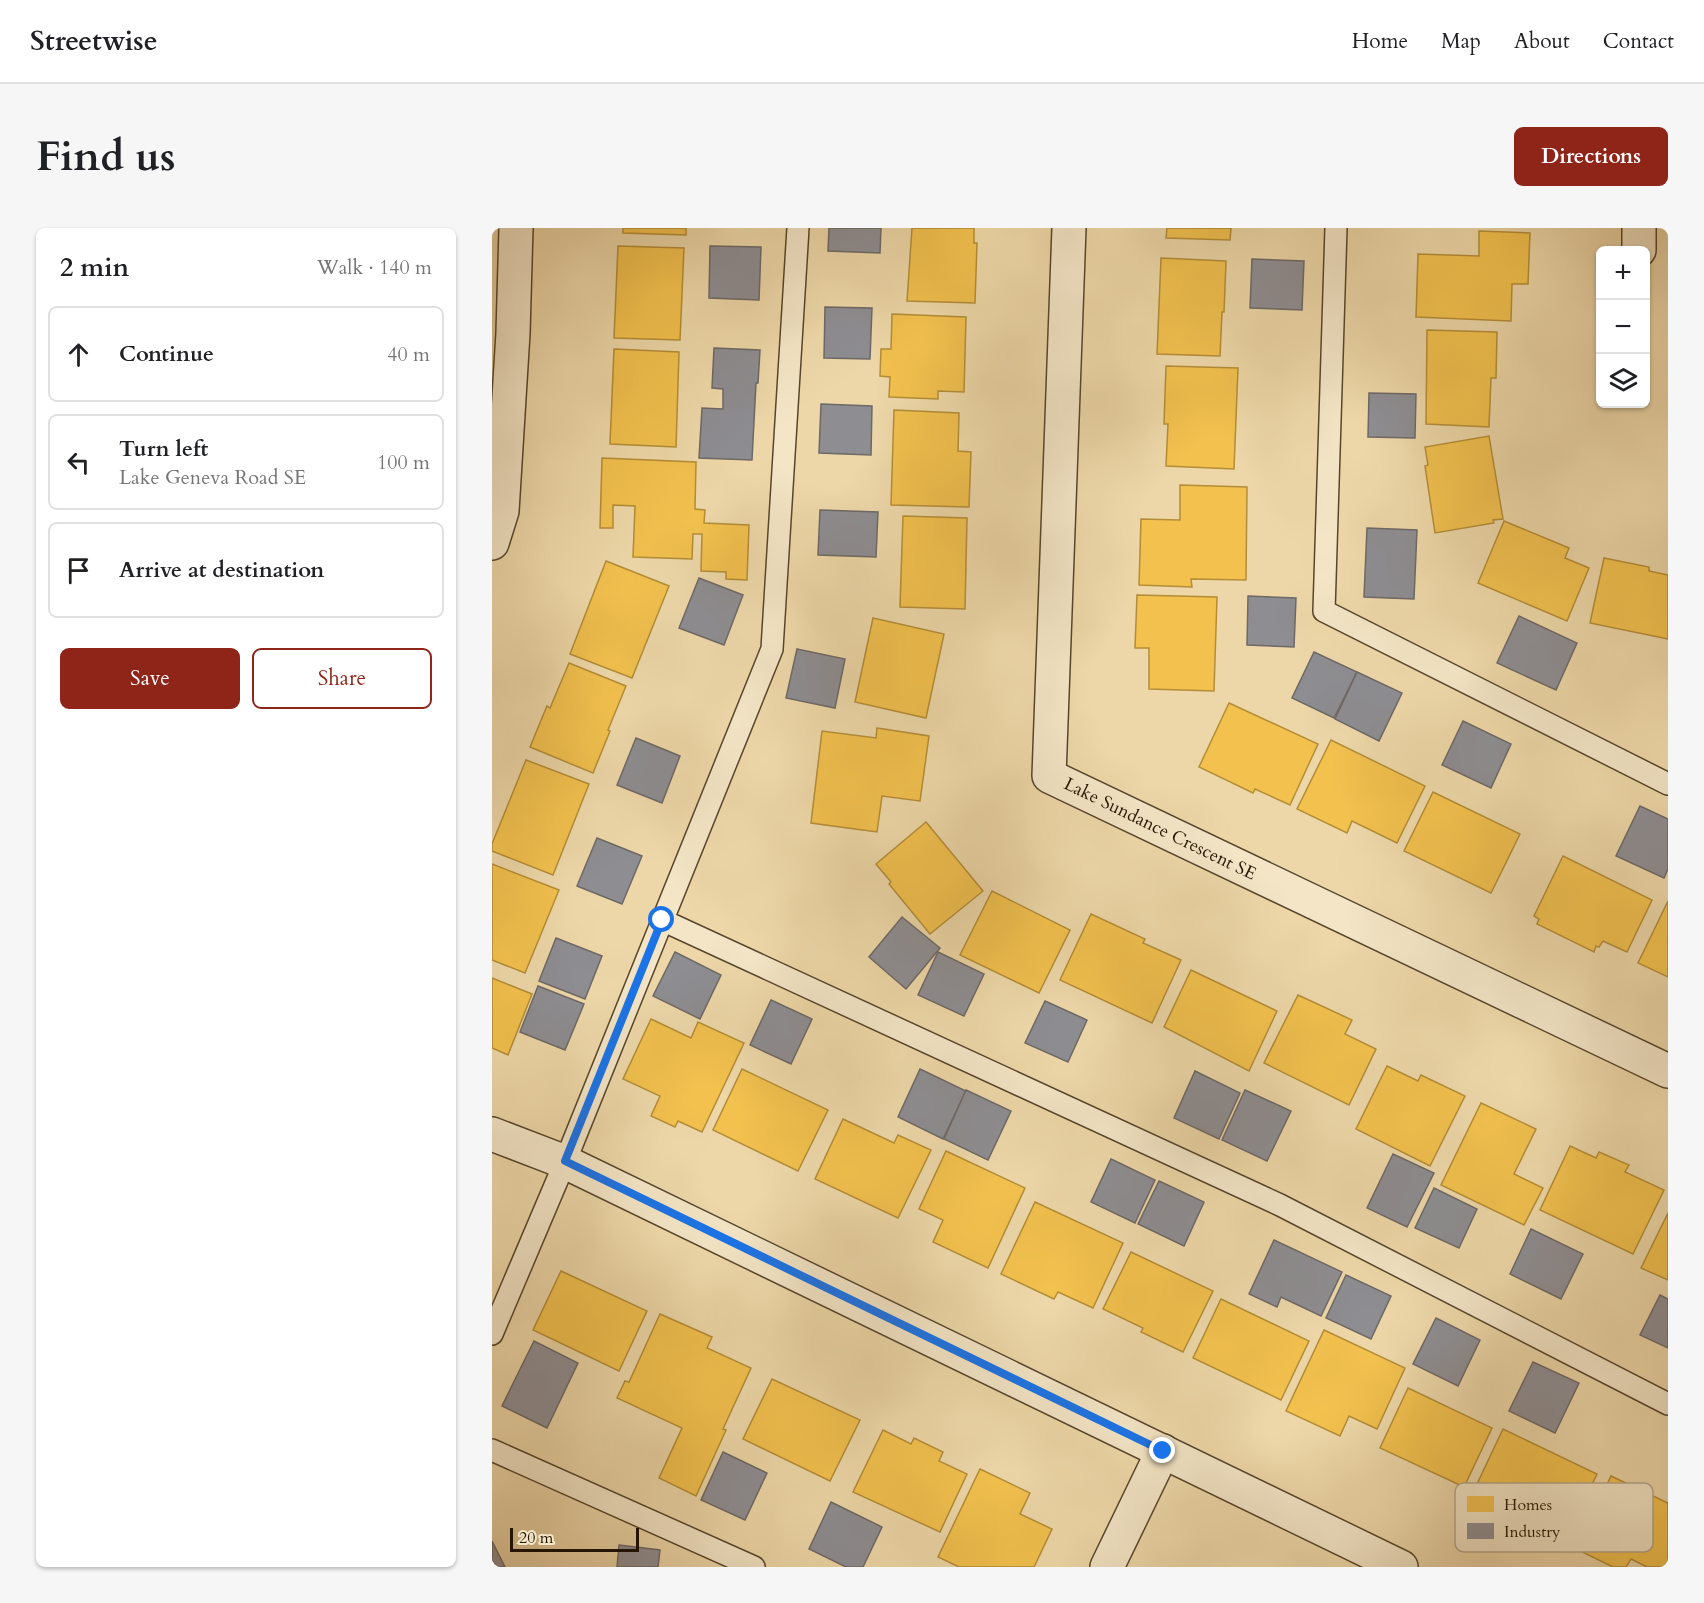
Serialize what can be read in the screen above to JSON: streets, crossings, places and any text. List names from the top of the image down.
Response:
{
  "streets": {
    "street": ["Lake Sundance Crescent SE"]
  },
  "legend": ["Homes", "Industry"],
  "scale_bar": "20 m",
  "page": {
    "header": "Streetwise",
    "nav": [
      "Home",
      "Map",
      "About",
      "Contact"
    ],
    "buttons": [
      "Directions",
      ["Save", "Share"]
    ],
    "title": "Find us",
    "heading": ["2 min", "Walk · 140 m"],
    "map_buttons": ["+", "−"],
    "list": [
      ["Continue", "40 m"],
      ["Turn left", "Lake Geneva Road SE", "100 m"],
      "Arrive at destination"
    ],
    "scale": "20 m"
  }
}
